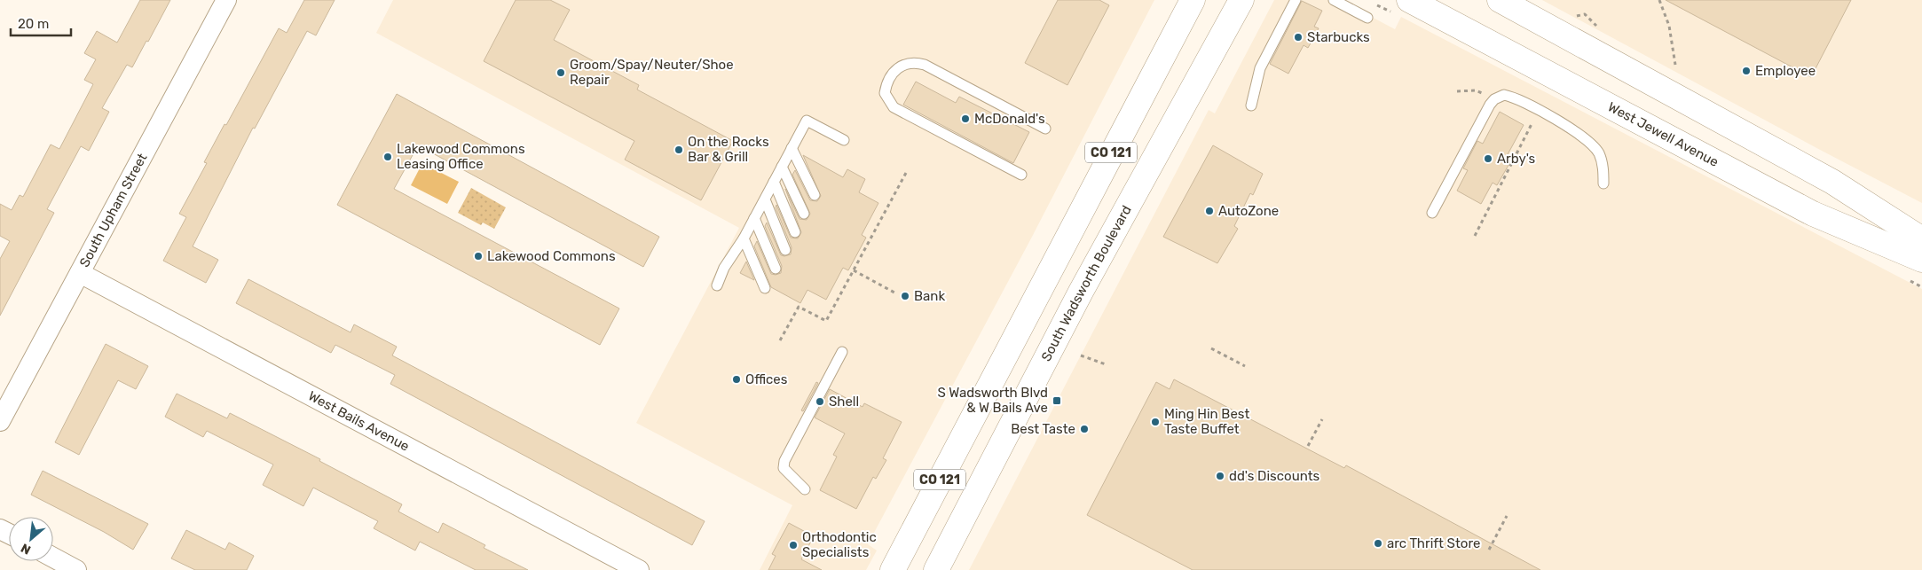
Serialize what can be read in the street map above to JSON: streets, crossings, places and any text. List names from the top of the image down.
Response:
{
  "streets": {
    "main road": ["West Jewell Avenue", "CO 121", "South Wadsworth Boulevard"],
    "street": ["South Upham Street", "West Bails Avenue"]
  },
  "crossings": [
    ["South Upham Street", "West Bails Avenue"]
  ],
  "places": {
    "other": [
      "Starbucks",
      "Employee",
      "Groom/Spay/Neuter/Shoe Repair",
      "McDonald's",
      "On the Rocks Bar & Grill",
      "Lakewood Commons Leasing Office",
      "Arby's",
      "AutoZone",
      "Lakewood Commons",
      "Bank",
      "Offices",
      "Shell",
      "Ming Hin Best Taste Buffet",
      "Best Taste",
      "dd's Discounts",
      "arc Thrift Store",
      "Orthodontic Specialists"
    ],
    "transit": ["S Wadsworth Blvd & W Bails Ave"]
  },
  "scale_bar": "20 m",
  "north": "bottom left"
}
